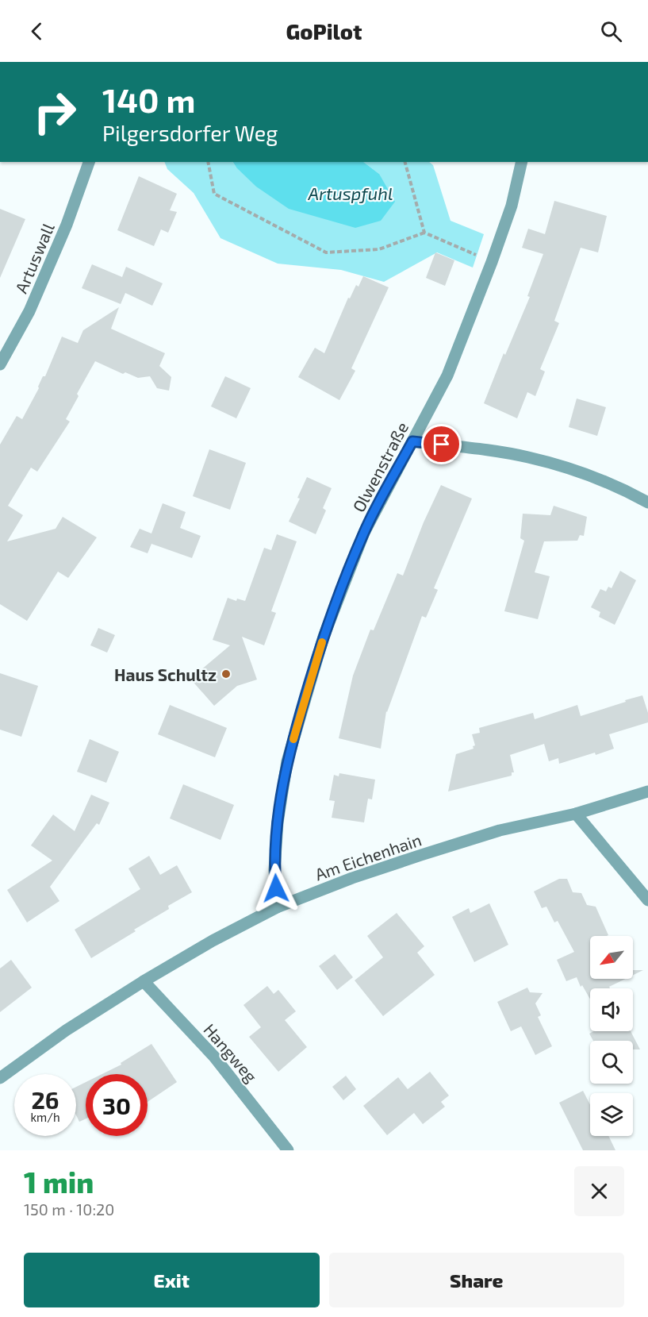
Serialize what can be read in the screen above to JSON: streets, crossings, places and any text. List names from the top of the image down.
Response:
{
  "streets": {
    "street": [
      "Artuswall",
      "Olwenstraße",
      "Am Eichenhain",
      "Hangweg"
    ]
  },
  "crossings": [
    ["Olwenstraße", "Am Eichenhain"],
    ["Am Eichenhain", "Hangweg"]
  ],
  "water": ["Artuspfuhl"],
  "places": ["Haus Schultz"],
  "north": "bottom left",
  "page": {
    "header": "GoPilot",
    "turn": ["140 m", "Pilgersdorfer Weg"],
    "speed": "26 km/h",
    "limit": "30",
    "heading": ["1 min", "150 m · 10:20"],
    "buttons": ["Exit", "Share"]
  }
}
